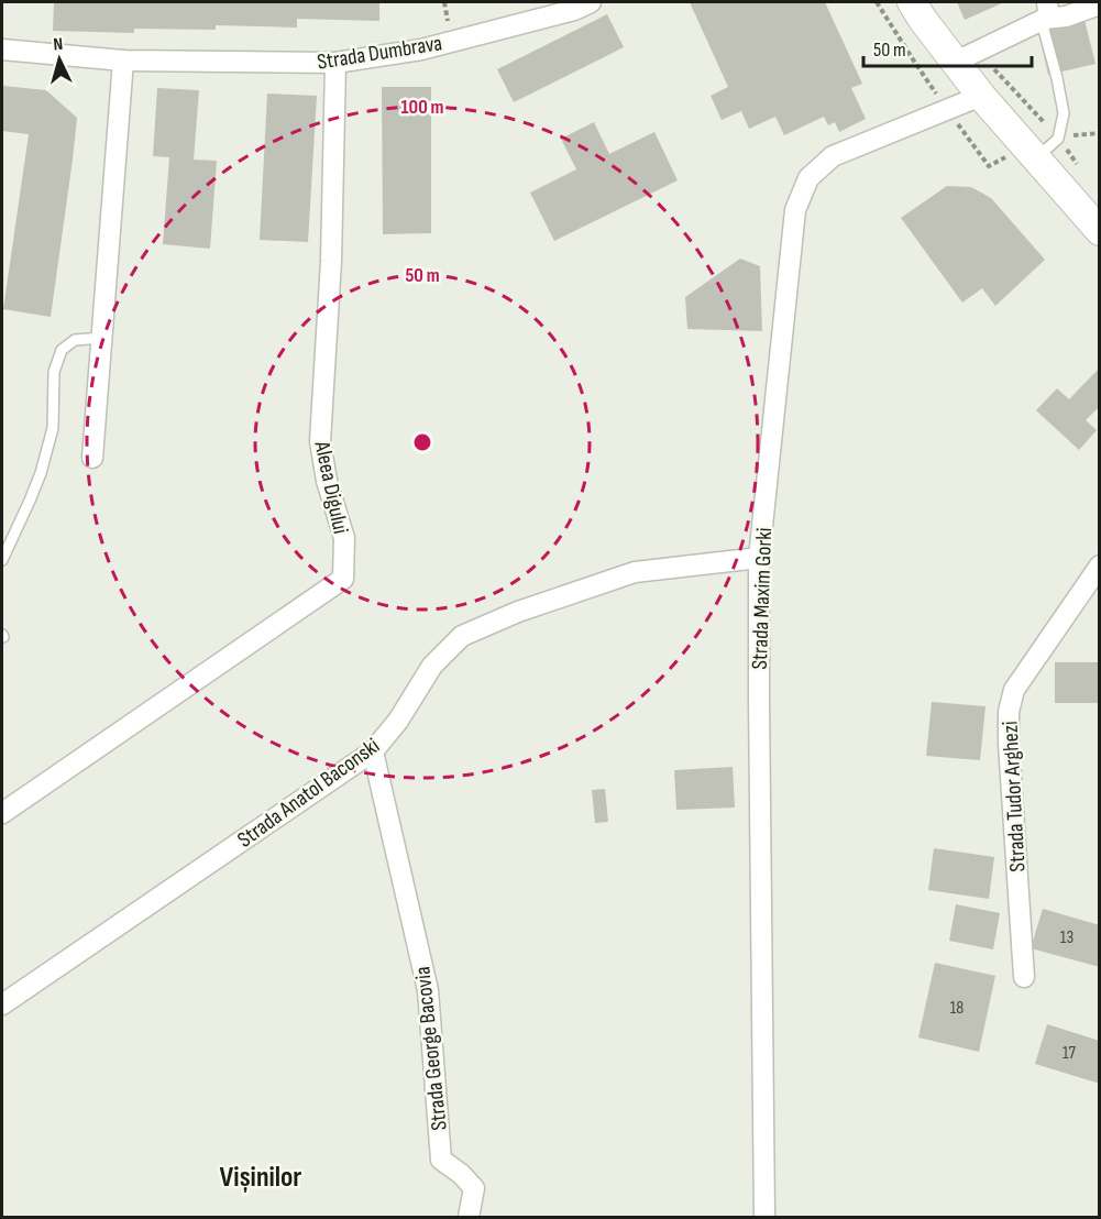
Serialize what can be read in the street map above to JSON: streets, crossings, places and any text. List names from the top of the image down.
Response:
{
  "streets": {
    "street": [
      "Strada Dumbrava",
      "Aleea Digului",
      "Strada Maxim Gorki",
      "Strada Anatol Baconski",
      "Strada Tudor Arghezi",
      "Strada George Bacovia"
    ]
  },
  "crossings": [
    ["Strada Dumbrava", "Aleea Digului"],
    ["Strada Maxim Gorki", "Strada Anatol Baconski"],
    ["Strada Anatol Baconski", "Strada George Bacovia"]
  ],
  "districts": ["Vișinilor"],
  "house_numbers": ["13", "18", "17"],
  "scale_bar": "50 m",
  "north": "top",
  "rings": ["100 m", "50 m"]
}
